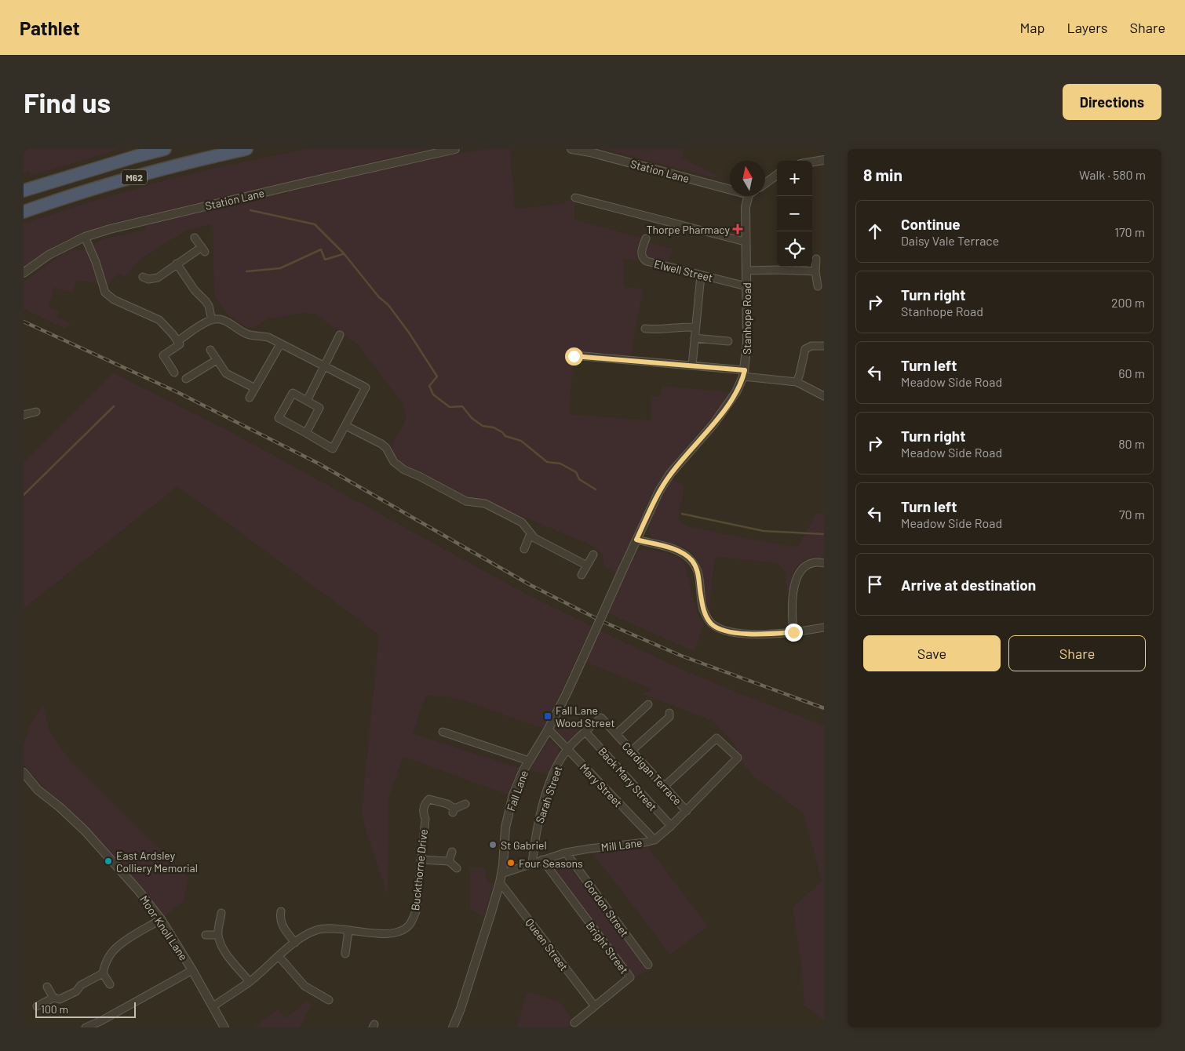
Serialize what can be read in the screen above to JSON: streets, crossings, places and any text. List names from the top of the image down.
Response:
{
  "streets": {
    "highway": ["M62"],
    "street": [
      "Station Lane",
      "Elwell Street",
      "Stanhope Road",
      "Cardigan Terrace",
      "Back Mary Street",
      "Mary Street",
      "Fall Lane",
      "Sarah Street",
      "Mill Lane",
      "Buckthorne Drive",
      "Gordon Street",
      "Moor Knoll Lane",
      "Queen Street",
      "Bright Street"
    ]
  },
  "crossings": [
    ["Elwell Street", "Stanhope Road"],
    ["Stanhope Road", "Fall Lane"],
    ["Cardigan Terrace", "Sarah Street"],
    ["Cardigan Terrace", "Mill Lane"],
    ["Back Mary Street", "Sarah Street"],
    ["Back Mary Street", "Mill Lane"],
    ["Mary Street", "Fall Lane"],
    ["Mary Street", "Sarah Street"],
    ["Mary Street", "Mill Lane"],
    ["Fall Lane", "Mill Lane"],
    ["Fall Lane", "Queen Street"],
    ["Sarah Street", "Mill Lane"],
    ["Mill Lane", "Gordon Street"],
    ["Mill Lane", "Bright Street"],
    ["Buckthorne Drive", "Moor Knoll Lane"],
    ["Queen Street", "Bright Street"]
  ],
  "places": {
    "health": ["Thorpe Pharmacy"],
    "transit": ["Fall Lane Wood Street"],
    "other": ["St Gabriel", "East Ardsley Colliery Memorial", "Four Seasons"]
  },
  "scale_bar": "100 m",
  "north": "top",
  "page": {
    "header": "Pathlet",
    "nav": ["Map", "Layers", "Share"],
    "buttons": [
      "Directions",
      ["Save", "Share"]
    ],
    "title": "Find us",
    "heading": ["8 min", "Walk · 580 m"],
    "map_buttons": ["+", "−"],
    "list": [
      ["Continue", "Daisy Vale Terrace", "170 m"],
      ["Turn right", "Stanhope Road", "200 m"],
      ["Turn left", "Meadow Side Road", "60 m"],
      ["Turn right", "Meadow Side Road", "80 m"],
      ["Turn left", "Meadow Side Road", "70 m"],
      "Arrive at destination"
    ],
    "scale": "100 m"
  }
}
